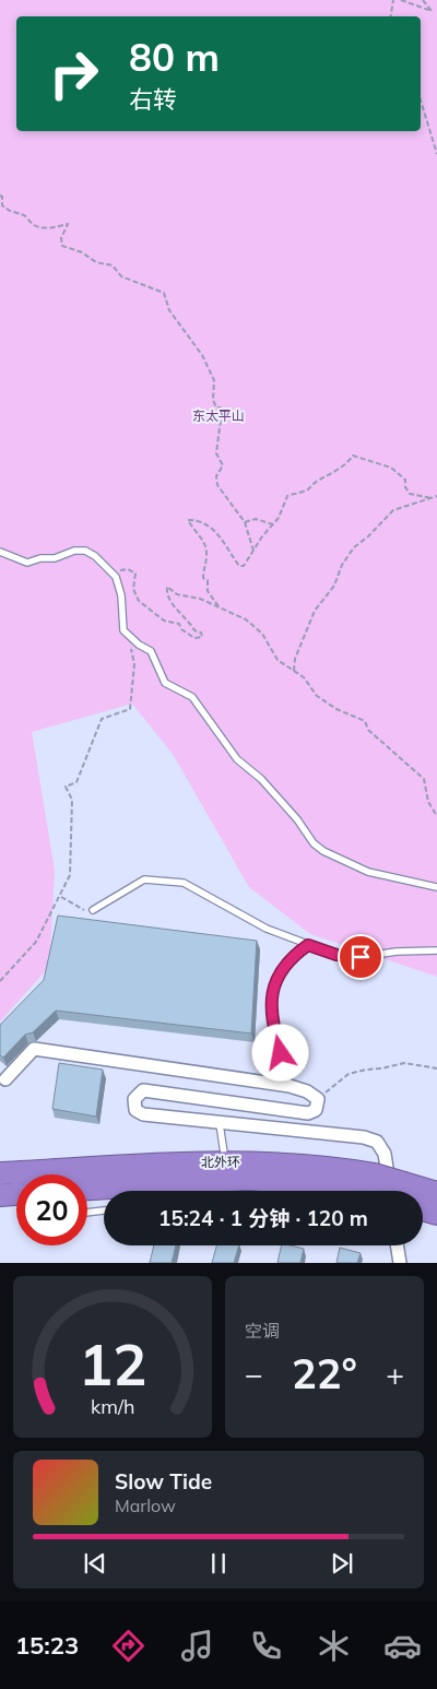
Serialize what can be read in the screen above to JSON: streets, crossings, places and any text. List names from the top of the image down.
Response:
{
  "streets": {
    "highway": ["北外环"]
  },
  "parks": ["东太平山"],
  "page": {
    "turn": ["80 m", "右转"],
    "limit": "20",
    "trip": "15:24 · 1 分钟 · 120 m",
    "tile": "空调",
    "heat": ["−", "22°", "+"],
    "song": ["Slow Tide", "Marlow"],
    "tabs": "15:23",
    "gauge": ["12", "km/h"]
  }
}
